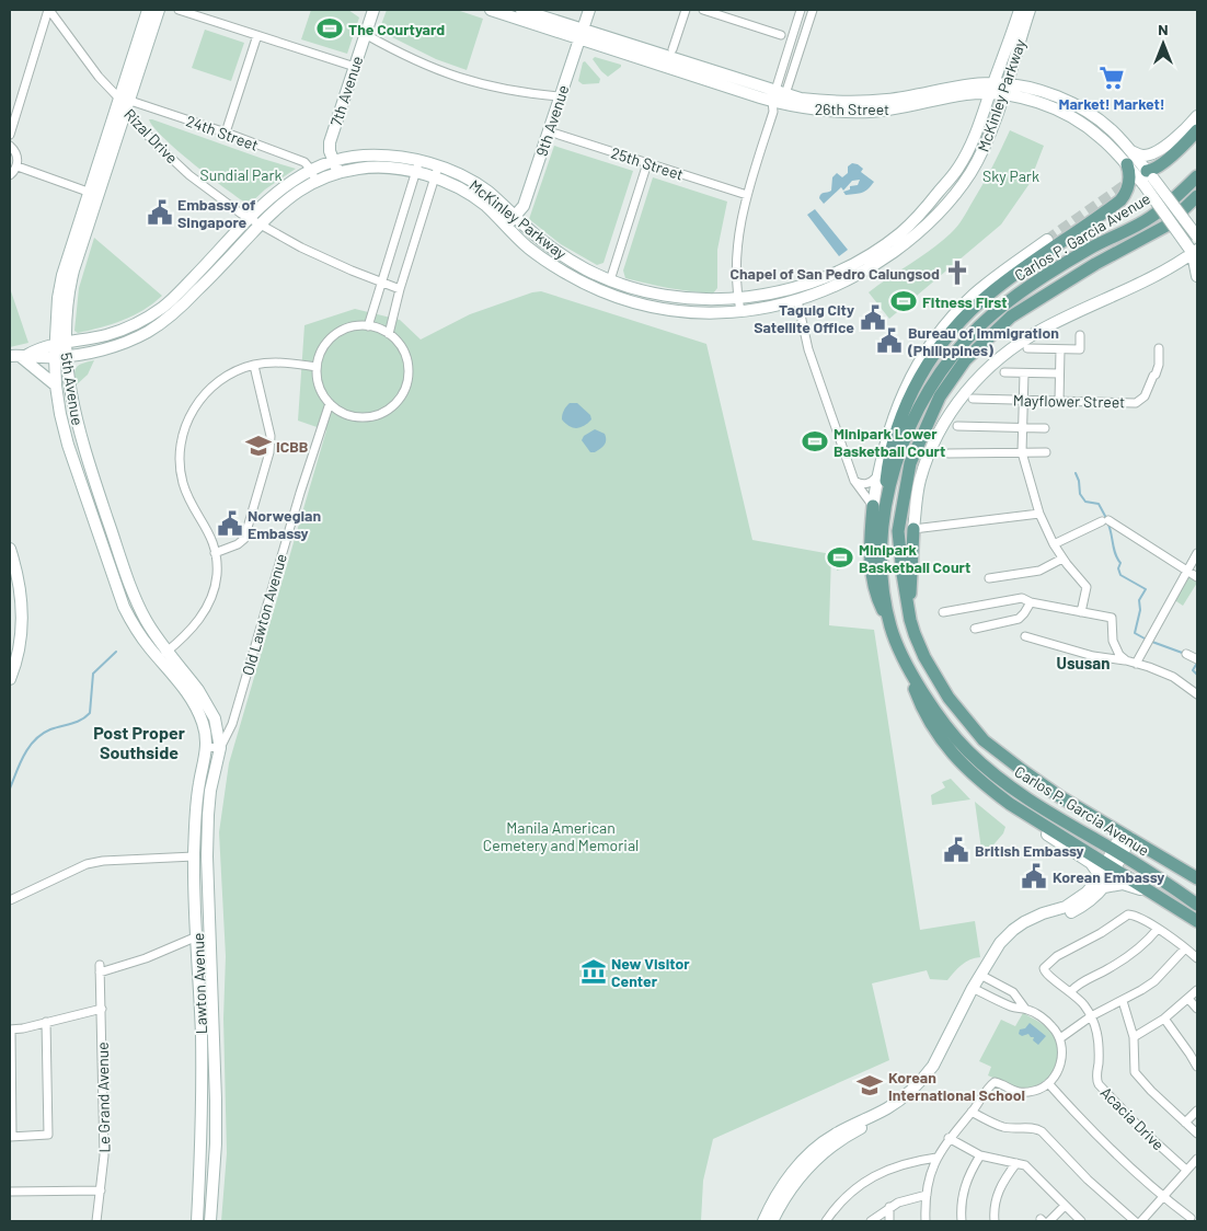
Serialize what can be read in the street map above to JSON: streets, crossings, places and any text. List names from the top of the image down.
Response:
{
  "streets": {
    "main road": [
      "7th Avenue",
      "McKinley Parkway",
      "26th Street",
      "9th Avenue",
      "Carlos P. Garcia Avenue",
      "5th Avenue",
      "Lawton Avenue"
    ],
    "street": [
      "24th Street",
      "Rizal Drive",
      "25th Street",
      "Mayflower Street",
      "Old Lawton Avenue",
      "Le Grand Avenue",
      "Acacia Drive"
    ]
  },
  "crossings": [
    ["7th Avenue", "McKinley Parkway"],
    ["McKinley Parkway", "26th Street"],
    ["McKinley Parkway", "9th Avenue"],
    ["McKinley Parkway", "24th Street"],
    ["McKinley Parkway", "Rizal Drive"],
    ["McKinley Parkway", "5th Avenue"],
    ["26th Street", "9th Avenue"],
    ["9th Avenue", "25th Street"],
    ["24th Street", "Rizal Drive"],
    ["24th Street", "5th Avenue"],
    ["Rizal Drive", "5th Avenue"],
    ["5th Avenue", "Old Lawton Avenue"],
    ["5th Avenue", "Lawton Avenue"],
    ["Old Lawton Avenue", "Lawton Avenue"],
    ["Lawton Avenue", "Le Grand Avenue"]
  ],
  "districts": ["Ususan", "Post Proper Southside"],
  "parks": ["Sundial Park", "Sky Park", "Manila American Cemetery and Memorial"],
  "places": {
    "sports": [
      "The Courtyard",
      "Fitness First",
      "Minipark Lower Basketball Court",
      "Minipark Basketball Court"
    ],
    "supermarket": ["Market! Market!"],
    "public building": [
      "Embassy of Singapore",
      "Taguig City Satellite Office",
      "Bureau of Immigration (Philippines)",
      "Norwegian Embassy",
      "British Embassy",
      "Korean Embassy"
    ],
    "church": ["Chapel of San Pedro Calungsod"],
    "school or university": ["ICBB", "Korean International School"],
    "museum": ["New Visitor Center"]
  },
  "north": "top"
}
